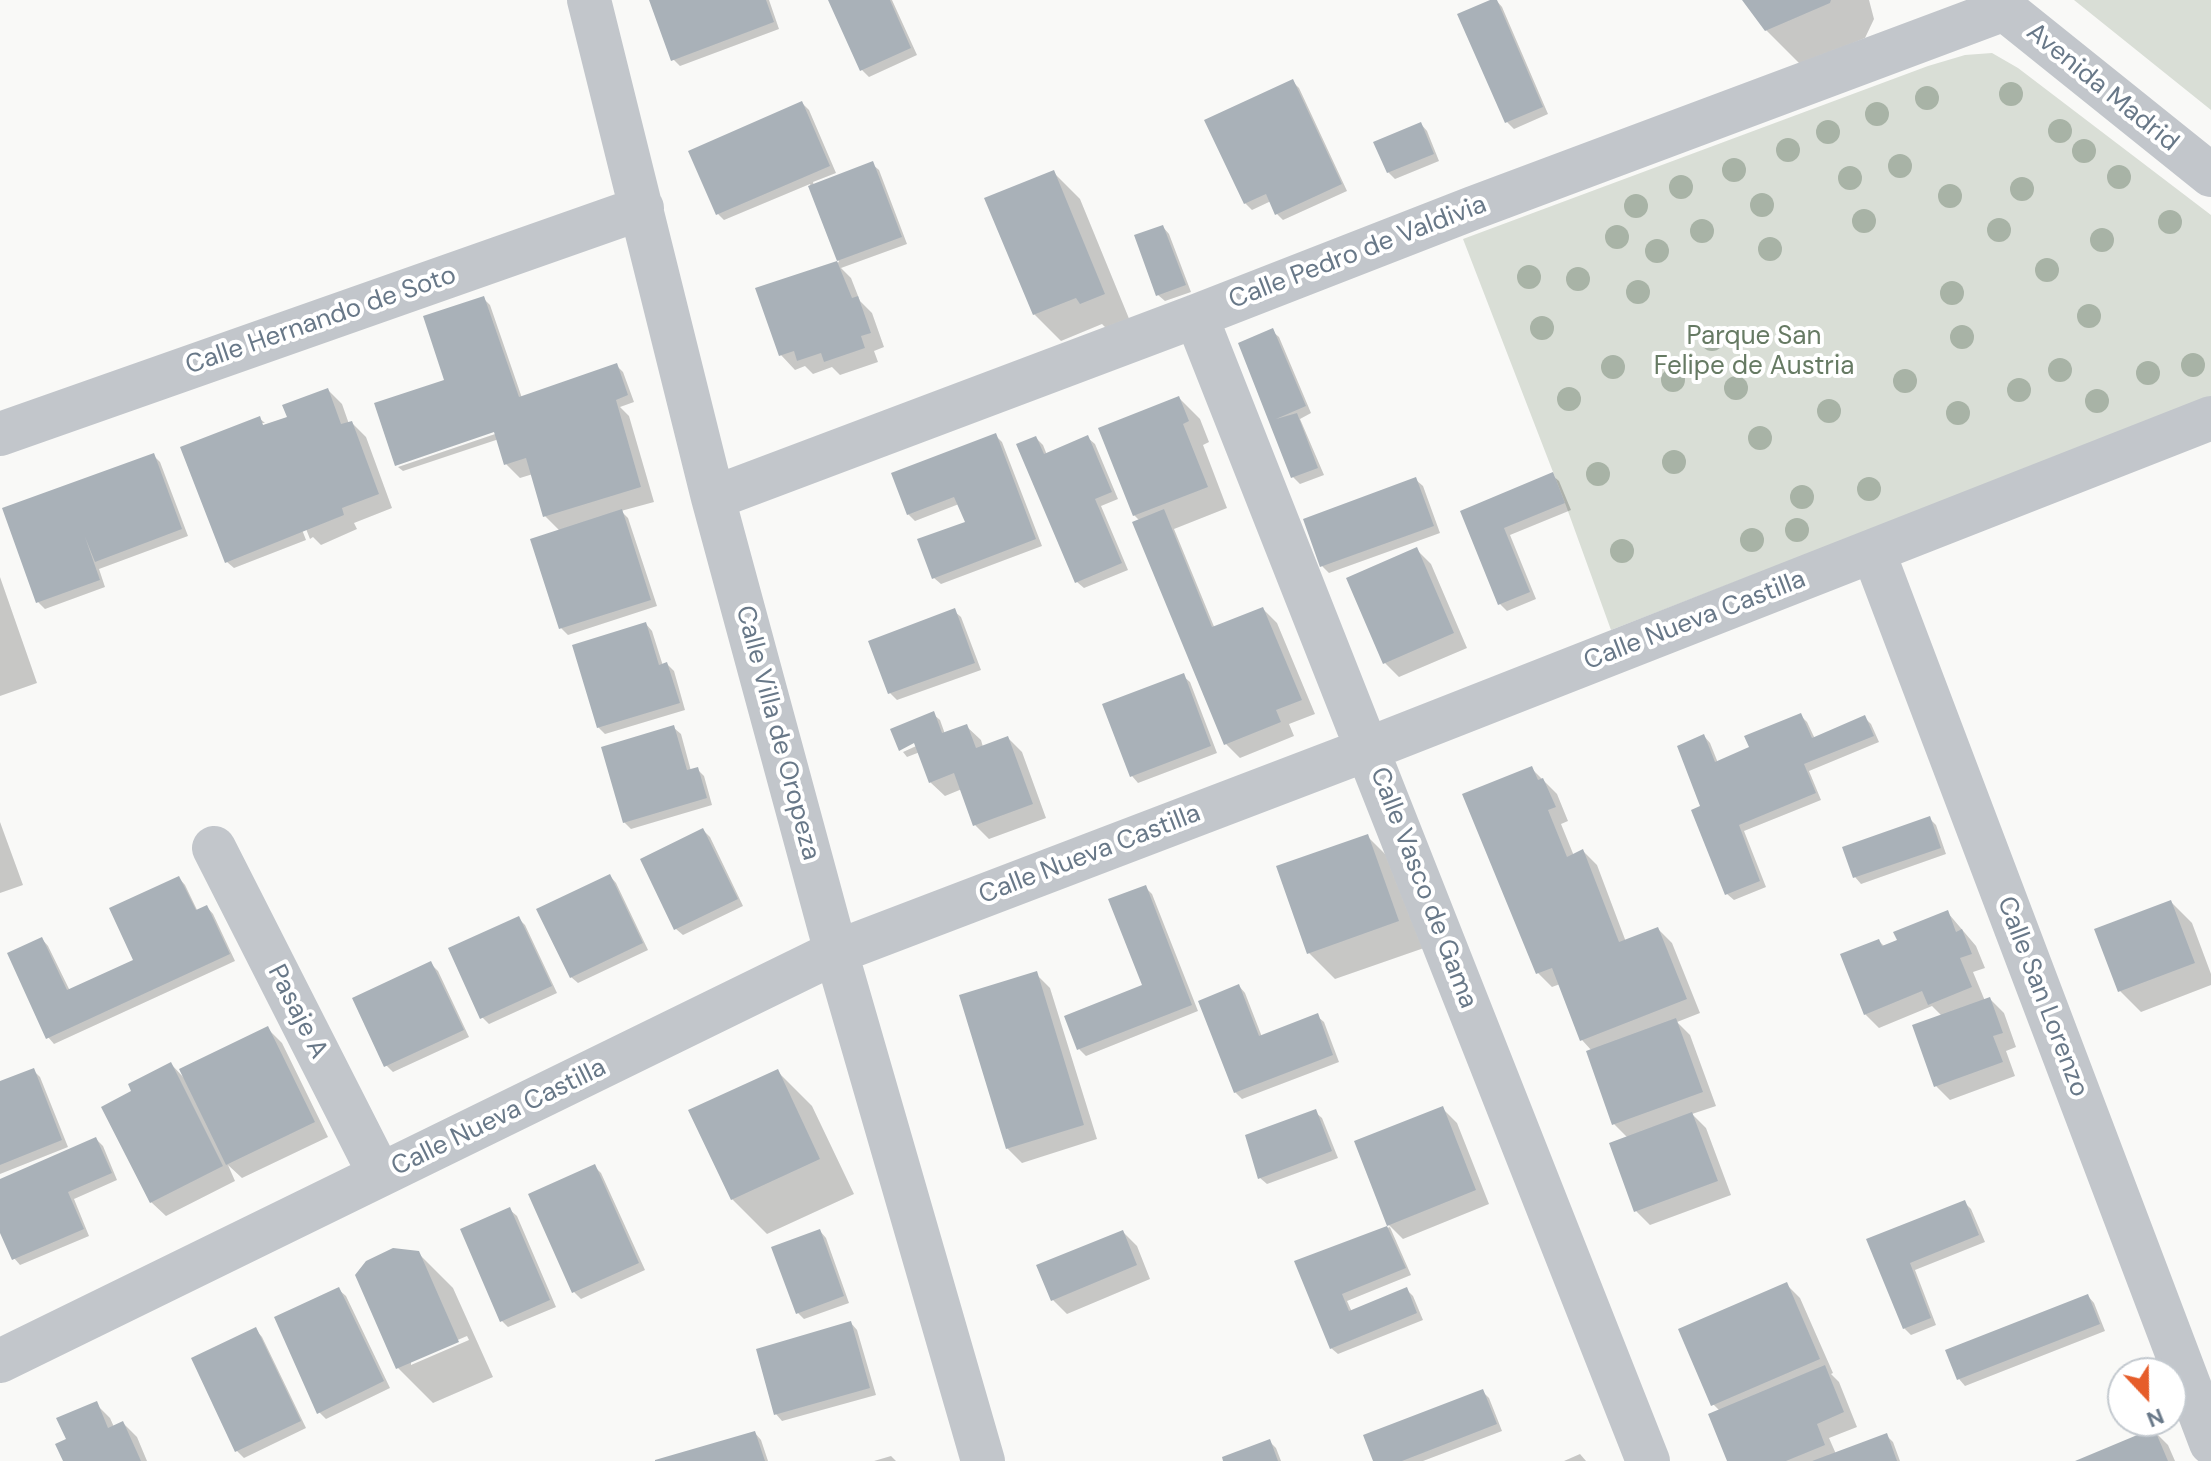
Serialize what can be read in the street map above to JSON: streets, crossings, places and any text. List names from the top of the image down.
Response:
{
  "streets": {
    "street": [
      "Avenida Madrid",
      "Calle Pedro de Valdivia",
      "Calle Hernando de Soto",
      "Calle Nueva Castilla",
      "Calle Villa de Oropeza",
      "Calle Vasco de Gama",
      "Calle San Lorenzo",
      "Pasaje A"
    ]
  },
  "crossings": [
    ["Avenida Madrid", "Calle Pedro de Valdivia"],
    ["Calle Pedro de Valdivia", "Calle Villa de Oropeza"],
    ["Calle Pedro de Valdivia", "Calle Vasco de Gama"],
    ["Calle Hernando de Soto", "Calle Villa de Oropeza"],
    ["Calle Nueva Castilla", "Calle Villa de Oropeza"],
    ["Calle Nueva Castilla", "Calle Vasco de Gama"],
    ["Calle Nueva Castilla", "Calle San Lorenzo"],
    ["Calle Nueva Castilla", "Pasaje A"]
  ],
  "parks": ["Parque San Felipe de Austria"],
  "north": "bottom"
}
